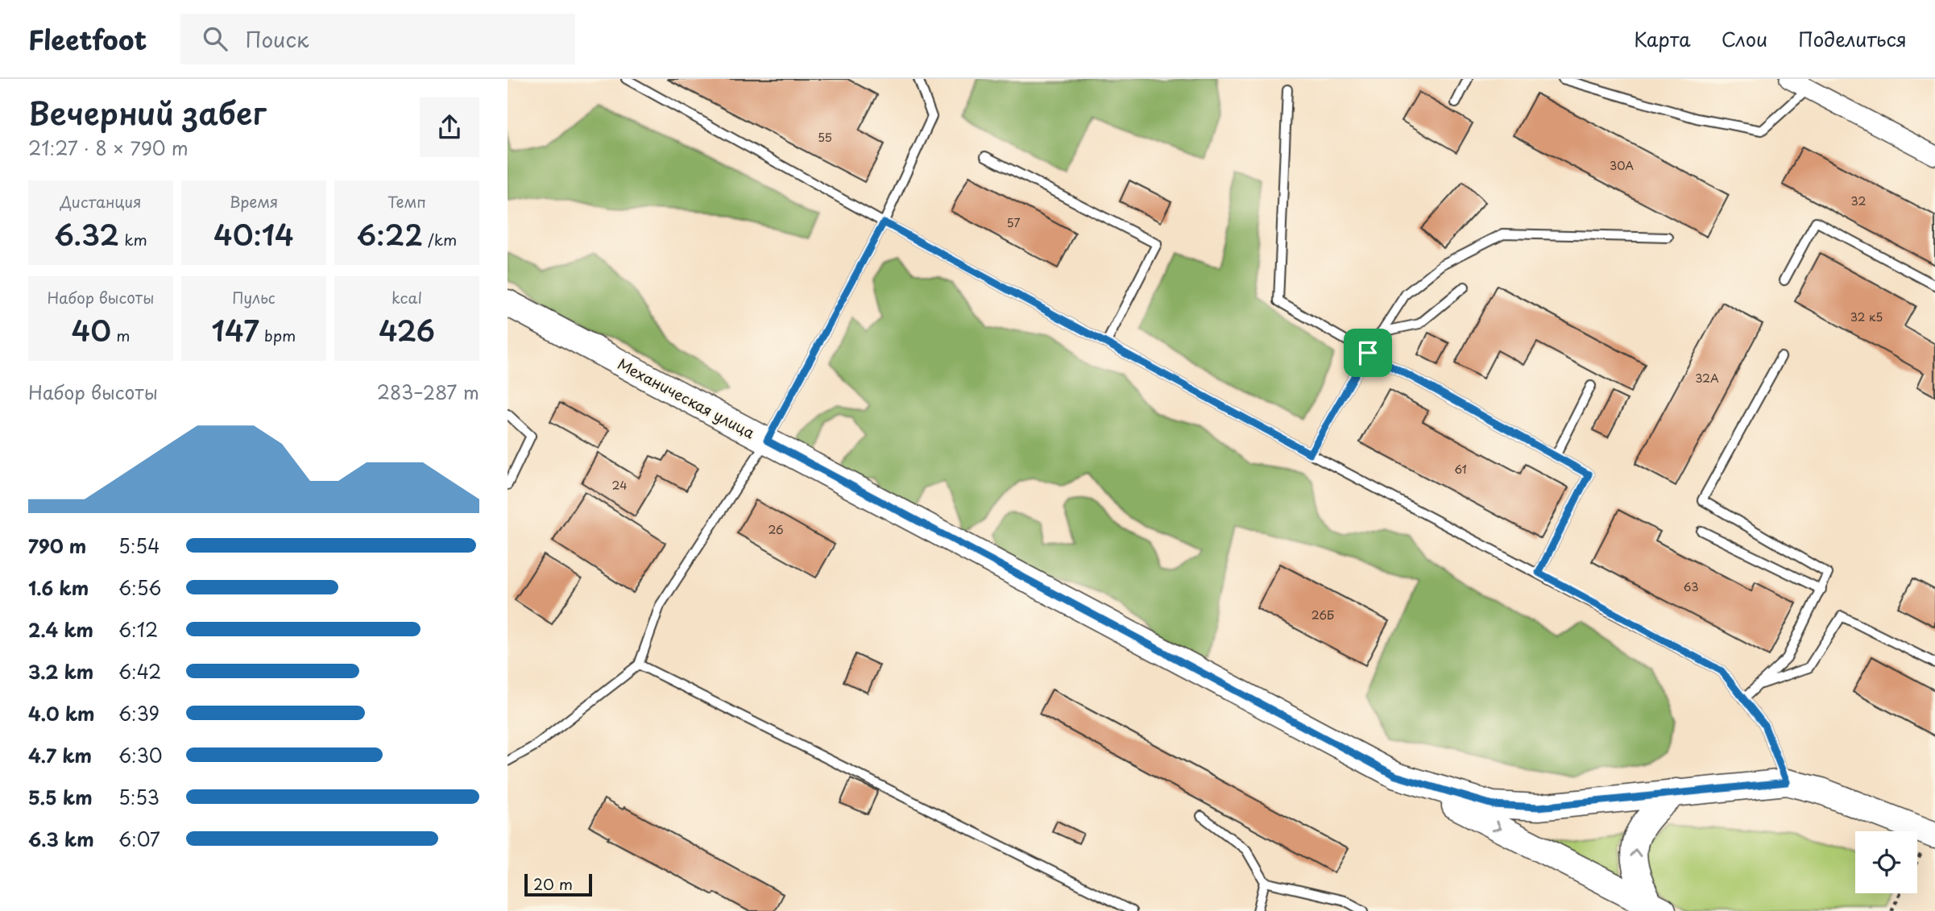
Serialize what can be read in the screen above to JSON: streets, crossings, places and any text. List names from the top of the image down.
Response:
{
  "streets": {
    "street": ["Механическая улица"]
  },
  "house_numbers": [
    "55",
    "30А",
    "32",
    "57",
    "32 к5",
    "32А",
    "61",
    "24",
    "26",
    "63",
    "26Б"
  ],
  "scale_bar": "20 m",
  "page": {
    "header": "Fleetfoot",
    "search": "Поиск",
    "nav": ["Карта", "Слои", "Поделиться"],
    "heading": ["Вечерний забег", "21:27 · 8 × 790 m"],
    "stats": [
      ["Дистанция", "6.32 km"],
      ["Время", "40:14"],
      ["Темп", "6:22 /km"],
      ["Набор высоты", "40 m"],
      ["Пульс", "147 bpm"],
      ["kcal", "426"]
    ],
    "chart": ["Набор высоты", "283–287 m"],
    "list": [
      {
        "name": "790 m",
        "note": "5:54"
      },
      {
        "name": "1.6 km",
        "note": "6:56"
      },
      {
        "name": "2.4 km",
        "note": "6:12"
      },
      {
        "name": "3.2 km",
        "note": "6:42"
      },
      {
        "name": "4.0 km",
        "note": "6:39"
      },
      {
        "name": "4.7 km",
        "note": "6:30"
      },
      {
        "name": "5.5 km",
        "note": "5:53"
      },
      {
        "name": "6.3 km",
        "note": "6:07"
      }
    ],
    "scale": "20 m"
  }
}
